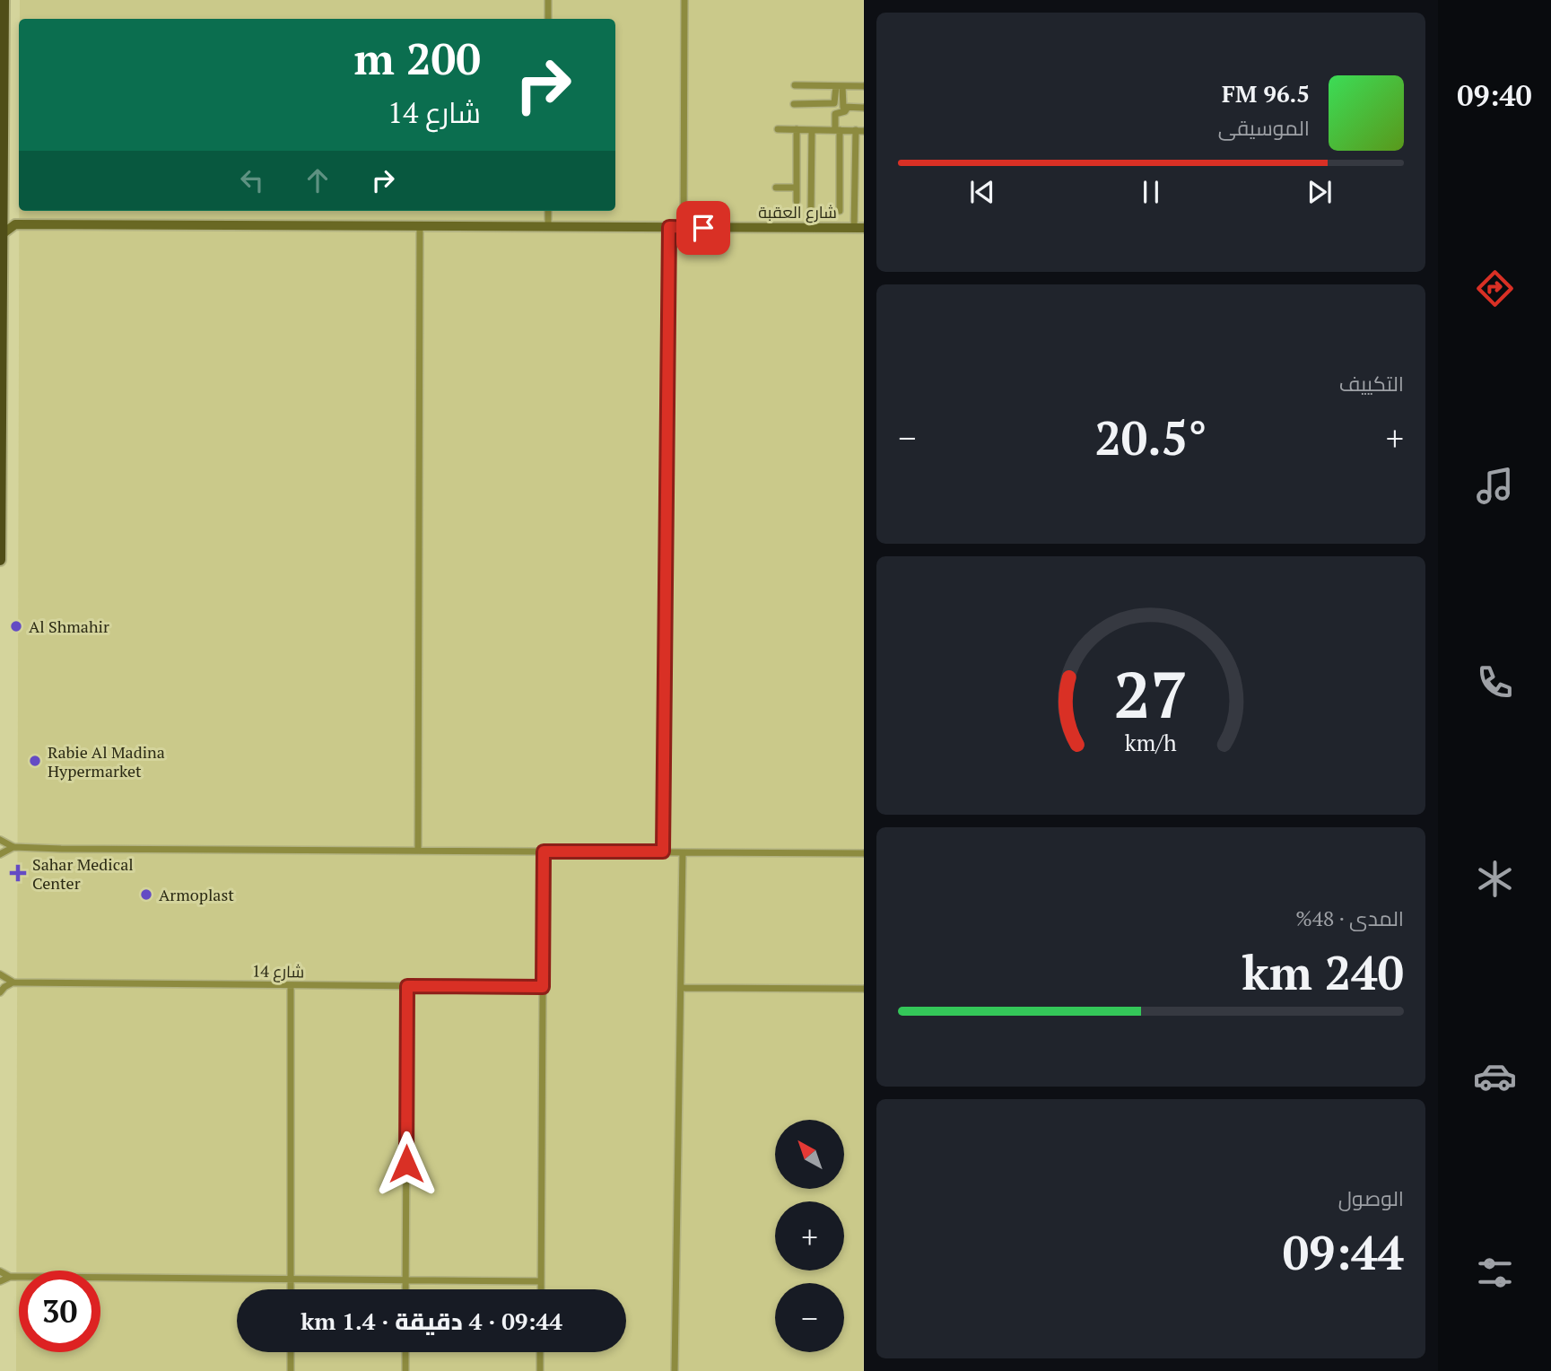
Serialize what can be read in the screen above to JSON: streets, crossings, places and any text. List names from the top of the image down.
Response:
{
  "streets": {
    "street": ["شارع العقبة", "شارع 14"]
  },
  "places": {
    "other": ["Al Shmahir", "Rabie Al Madina Hypermarket", "Armoplast"],
    "health": ["Sahar Medical Center"]
  },
  "north": "top left",
  "page": {
    "tabs": "09:40",
    "turn": ["200 m", "شارع 14"],
    "song": ["96.5 FM", "الموسيقى"],
    "tile": [
      "التكييف",
      ["المدى · 48%", "240 km"],
      ["الوصول", "09:44"]
    ],
    "heat": ["−", "20.5°", "+"],
    "map_buttons": ["+", "−"],
    "limit": "30",
    "trip": "09:44 · 4 دقيقة · 1.4 km",
    "gauge": ["27", "km/h"]
  }
}
